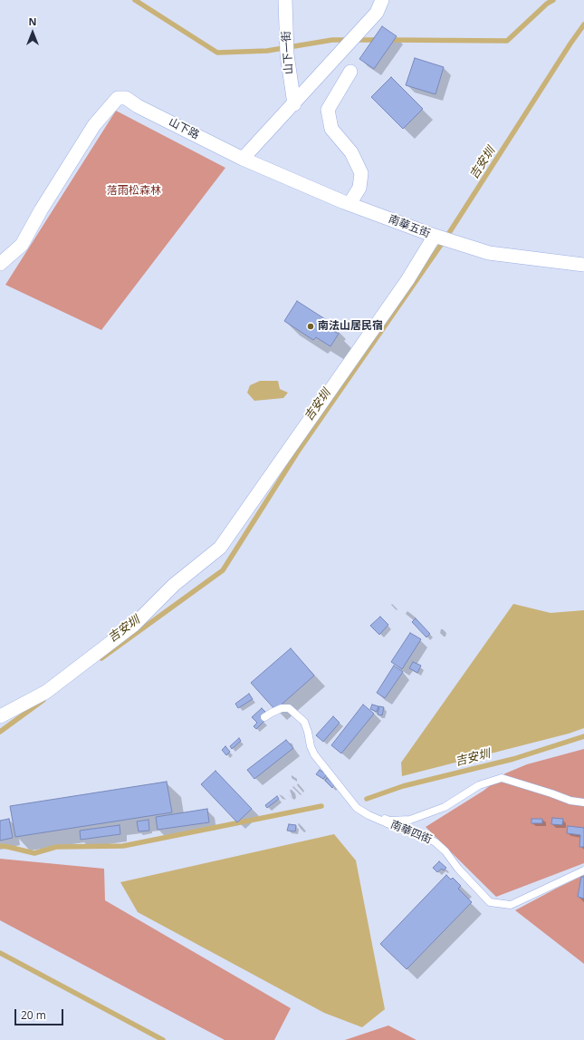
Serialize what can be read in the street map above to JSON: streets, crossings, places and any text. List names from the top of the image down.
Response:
{
  "streets": {
    "street": ["山下一街", "山下路", "南華五街"],
    "lane": ["南華四街"]
  },
  "crossings": [
    ["山下路", "南華五街"]
  ],
  "water": ["吉安圳"],
  "parks": ["落雨松森林"],
  "places": ["南法山居民宿"],
  "scale_bar": "20 m",
  "north": "top"
}
